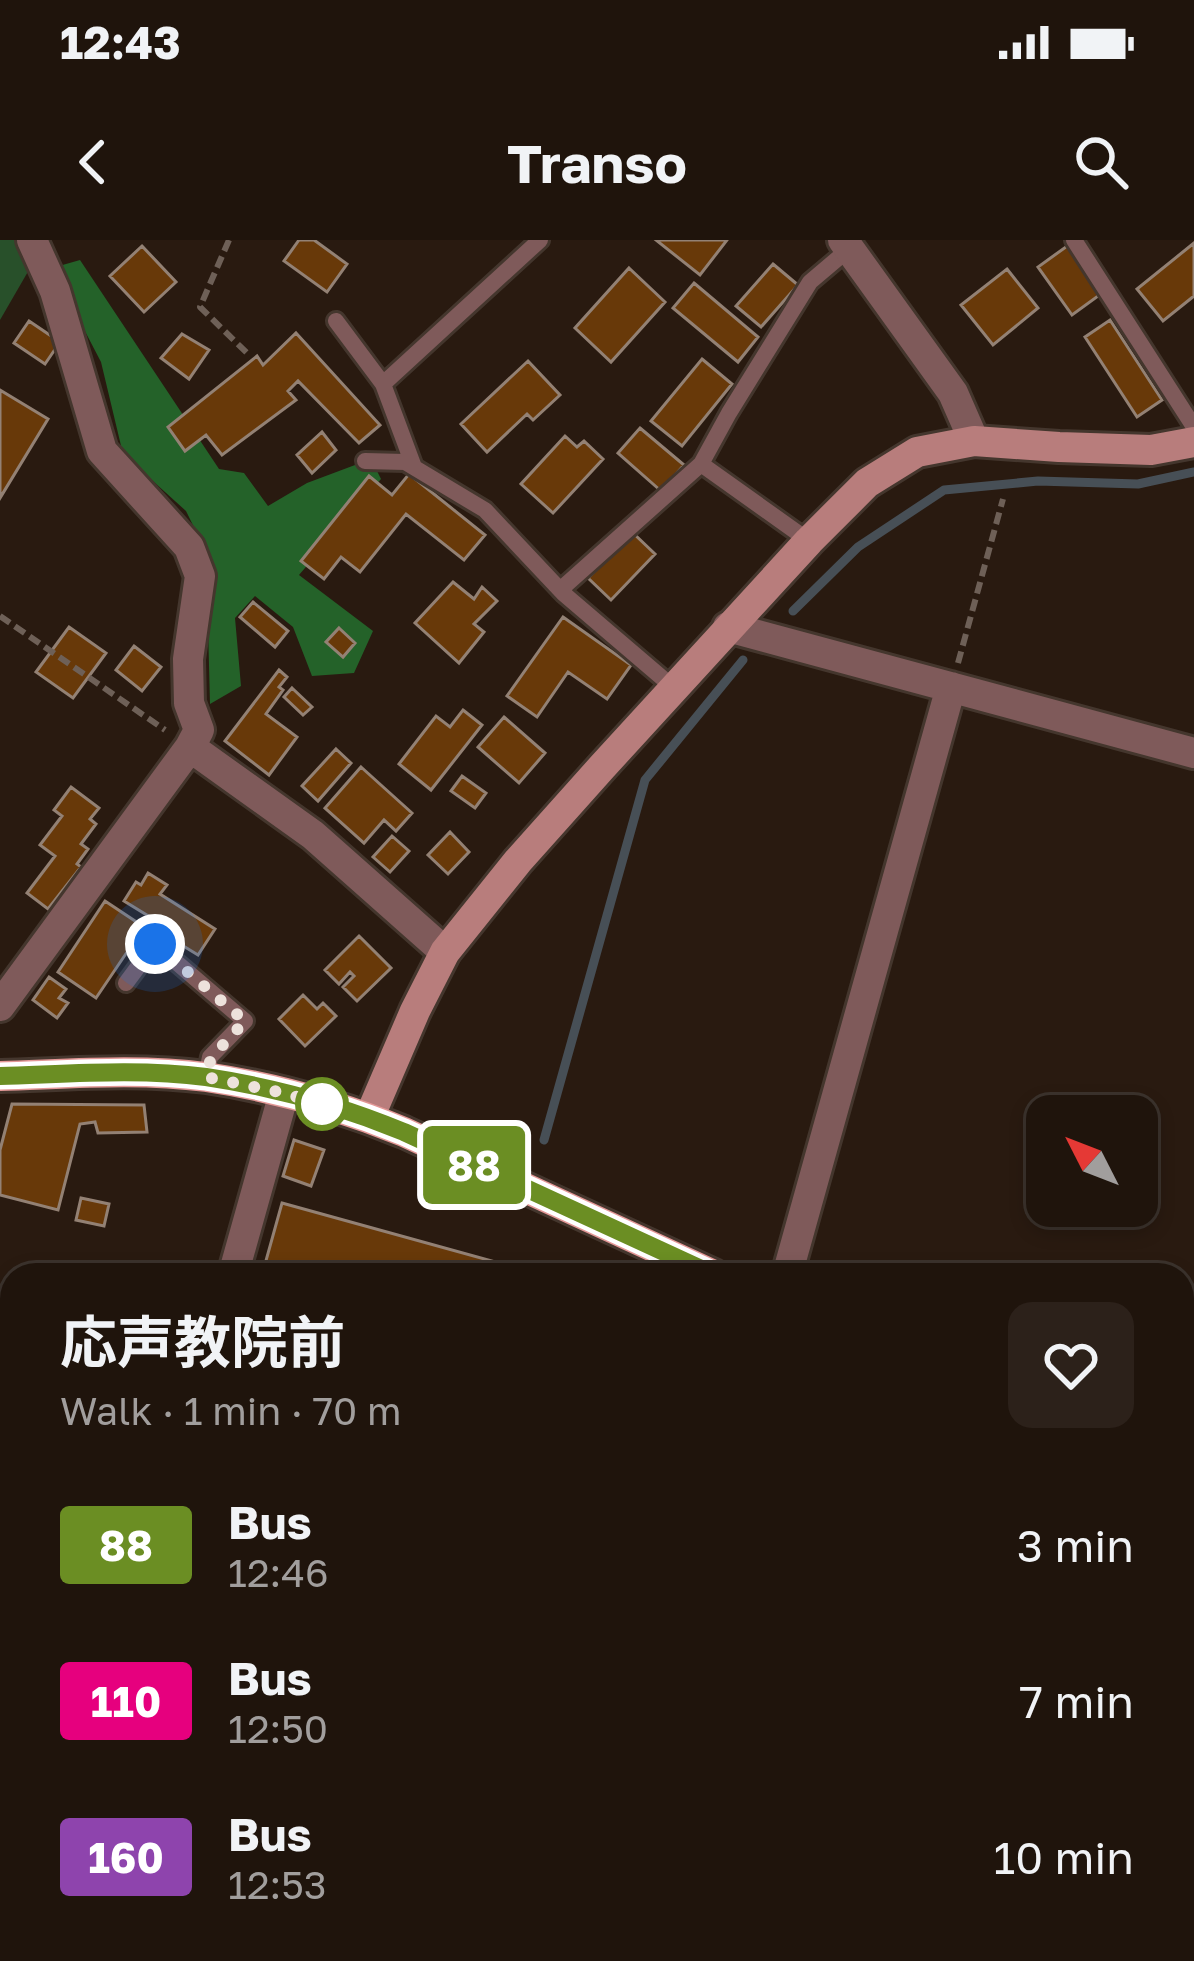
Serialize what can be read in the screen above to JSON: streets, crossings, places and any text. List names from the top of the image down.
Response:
{
  "lines": ["bus line 88"],
  "north": "top left",
  "page": {
    "status": "12:43",
    "header": "Transo",
    "on_map": "88",
    "heading": ["応声教院前", "Walk · 1 min · 70 m"],
    "list": [
      {
        "mark": "88",
        "name": "Bus",
        "note": "12:46",
        "value": "3 min"
      },
      {
        "mark": "110",
        "name": "Bus",
        "note": "12:50",
        "value": "7 min"
      },
      {
        "mark": "160",
        "name": "Bus",
        "note": "12:53",
        "value": "10 min"
      }
    ]
  }
}
